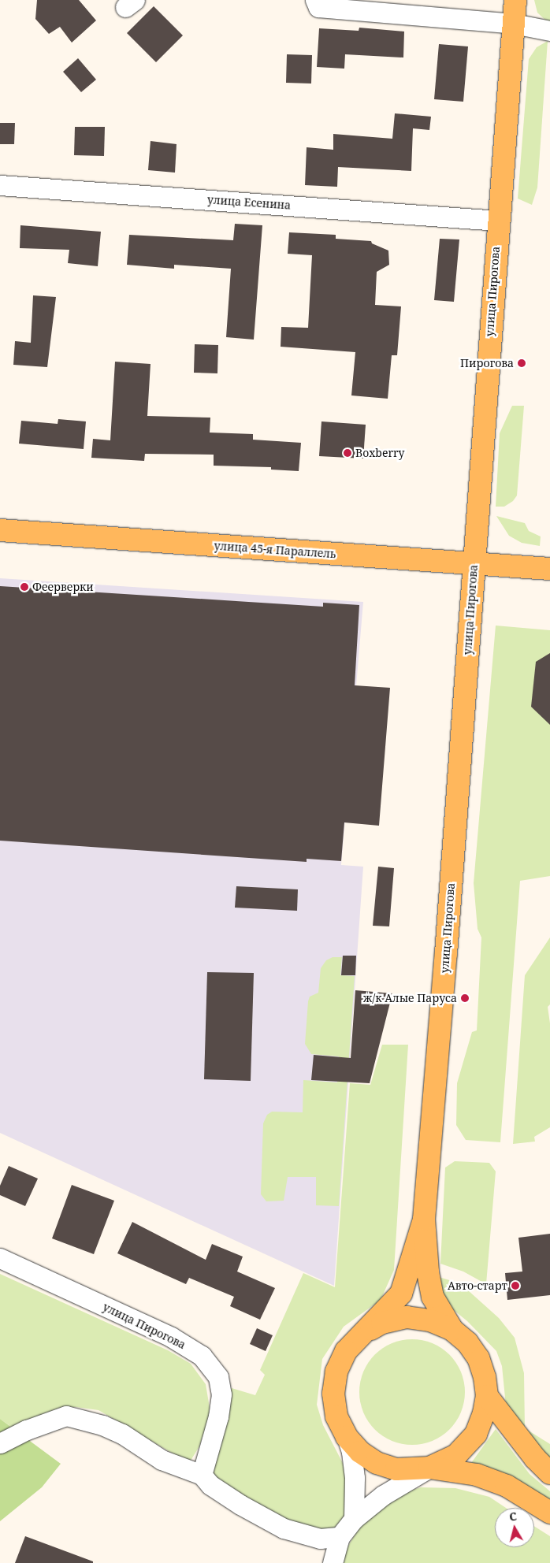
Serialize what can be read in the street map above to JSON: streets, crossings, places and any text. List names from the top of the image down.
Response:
{
  "streets": {
    "main road": ["улица Пирогова", "улица 45-я Параллель"],
    "street": ["улица Есенина"]
  },
  "crossings": [
    ["улица Есенина", "улица Пирогова"],
    ["улица Пирогова", "улица 45-я Параллель"]
  ],
  "places": [
    "Пирогова",
    "Boxberry",
    "Феерверки",
    "ж/к Алые Паруса",
    "Авто-старт"
  ],
  "north": "top"
}
